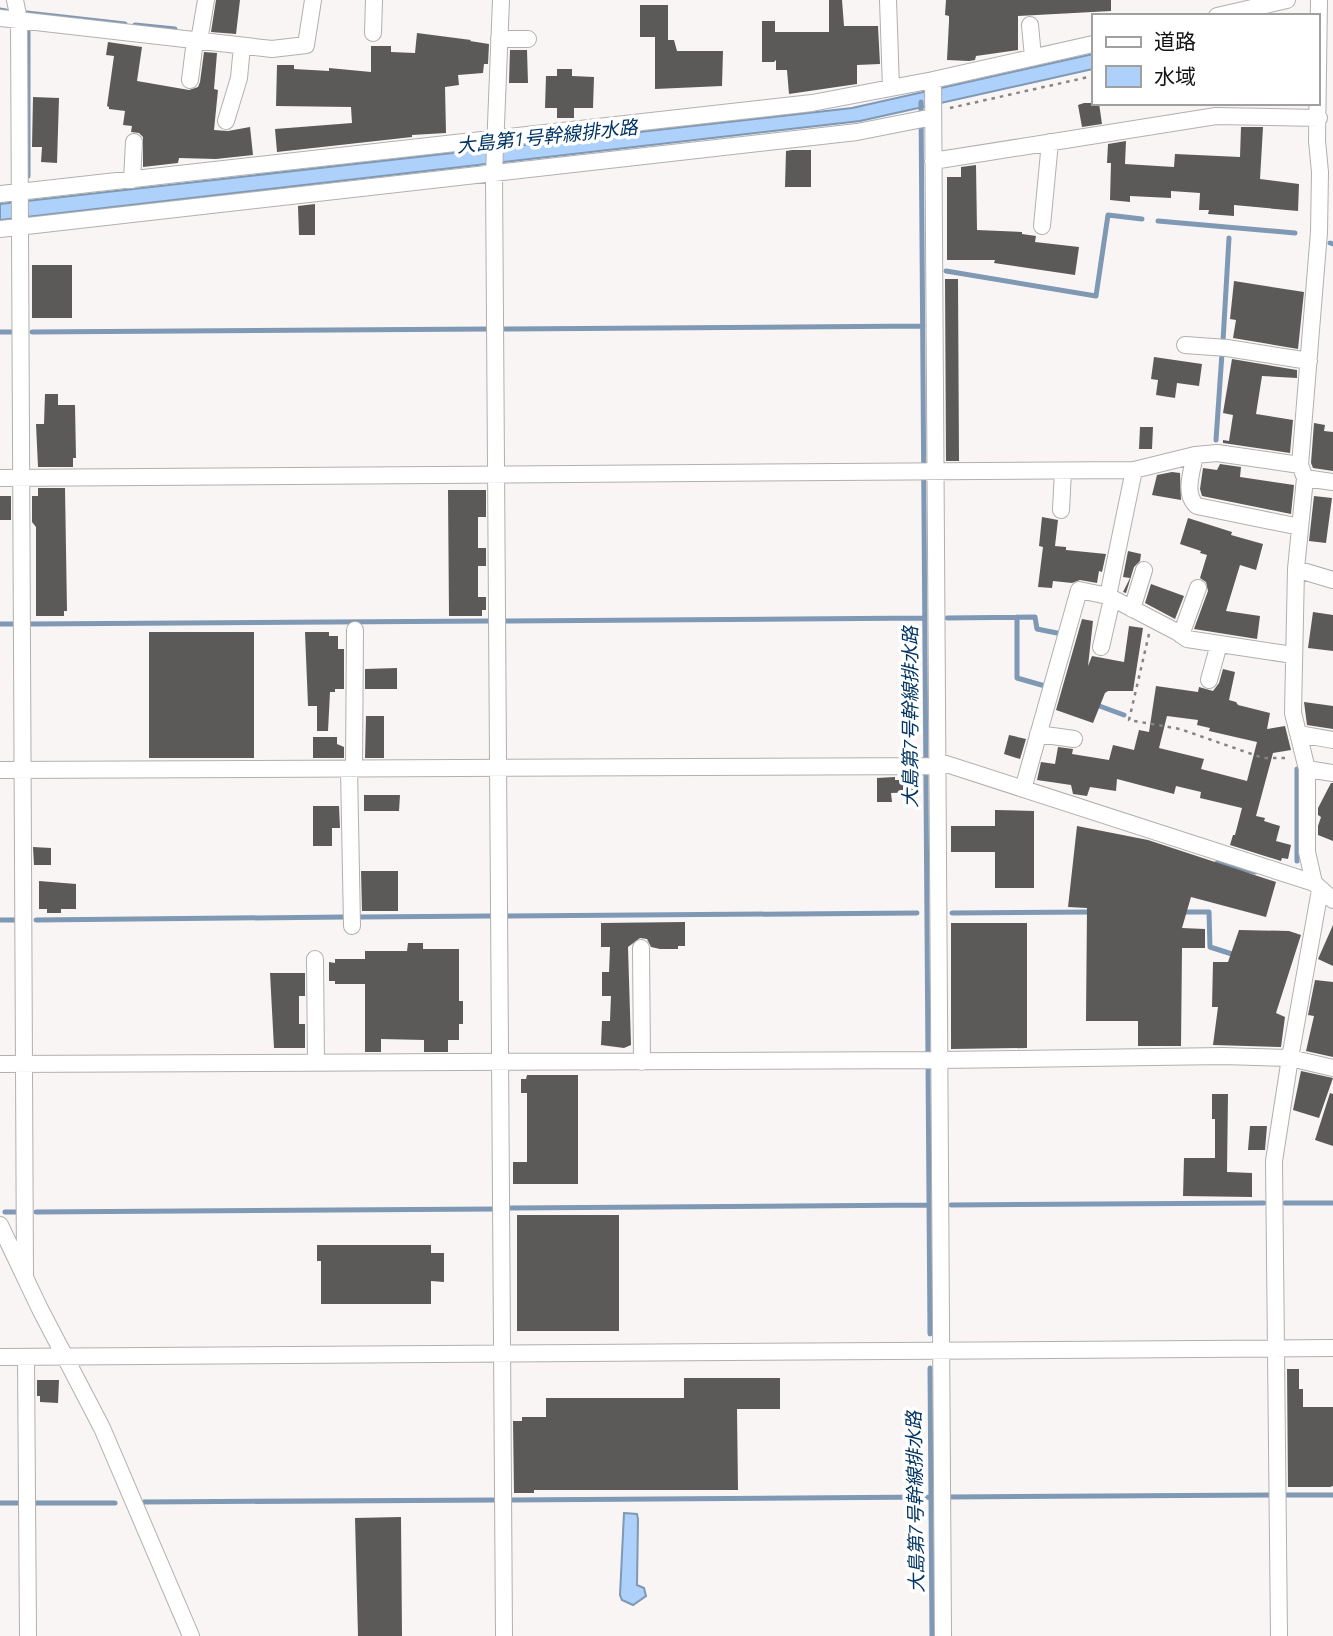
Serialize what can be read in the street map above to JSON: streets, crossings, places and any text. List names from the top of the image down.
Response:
{
  "water": ["大島第1号幹線排水路", "大島第7号幹線排水路"],
  "legend": ["道路", "水域"]
}
